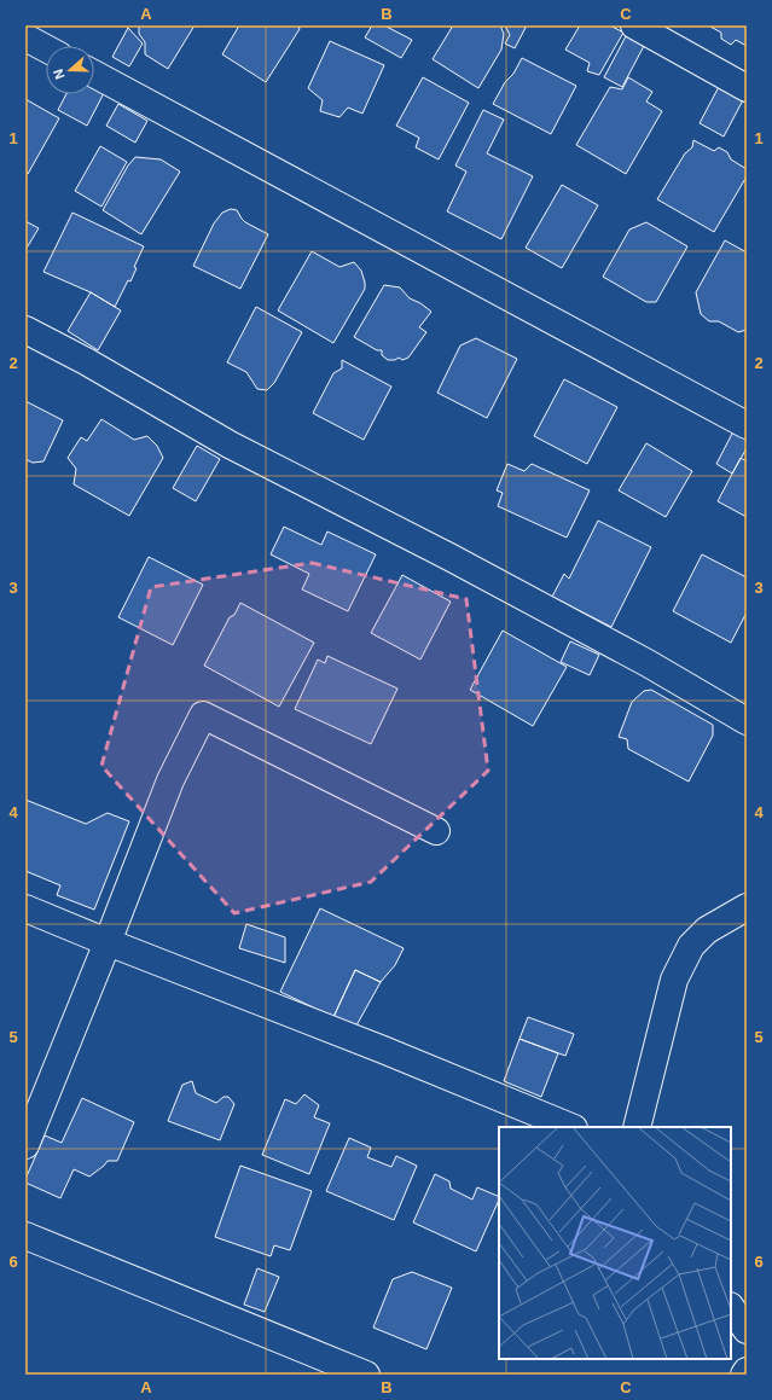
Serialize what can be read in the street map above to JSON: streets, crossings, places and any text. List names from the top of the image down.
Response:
{
  "north": "left",
  "grid": {
    "columns": ["A", "B", "C"],
    "rows": [
      "1",
      "2",
      "3",
      "4",
      "5",
      "6"
    ]
  }
}
